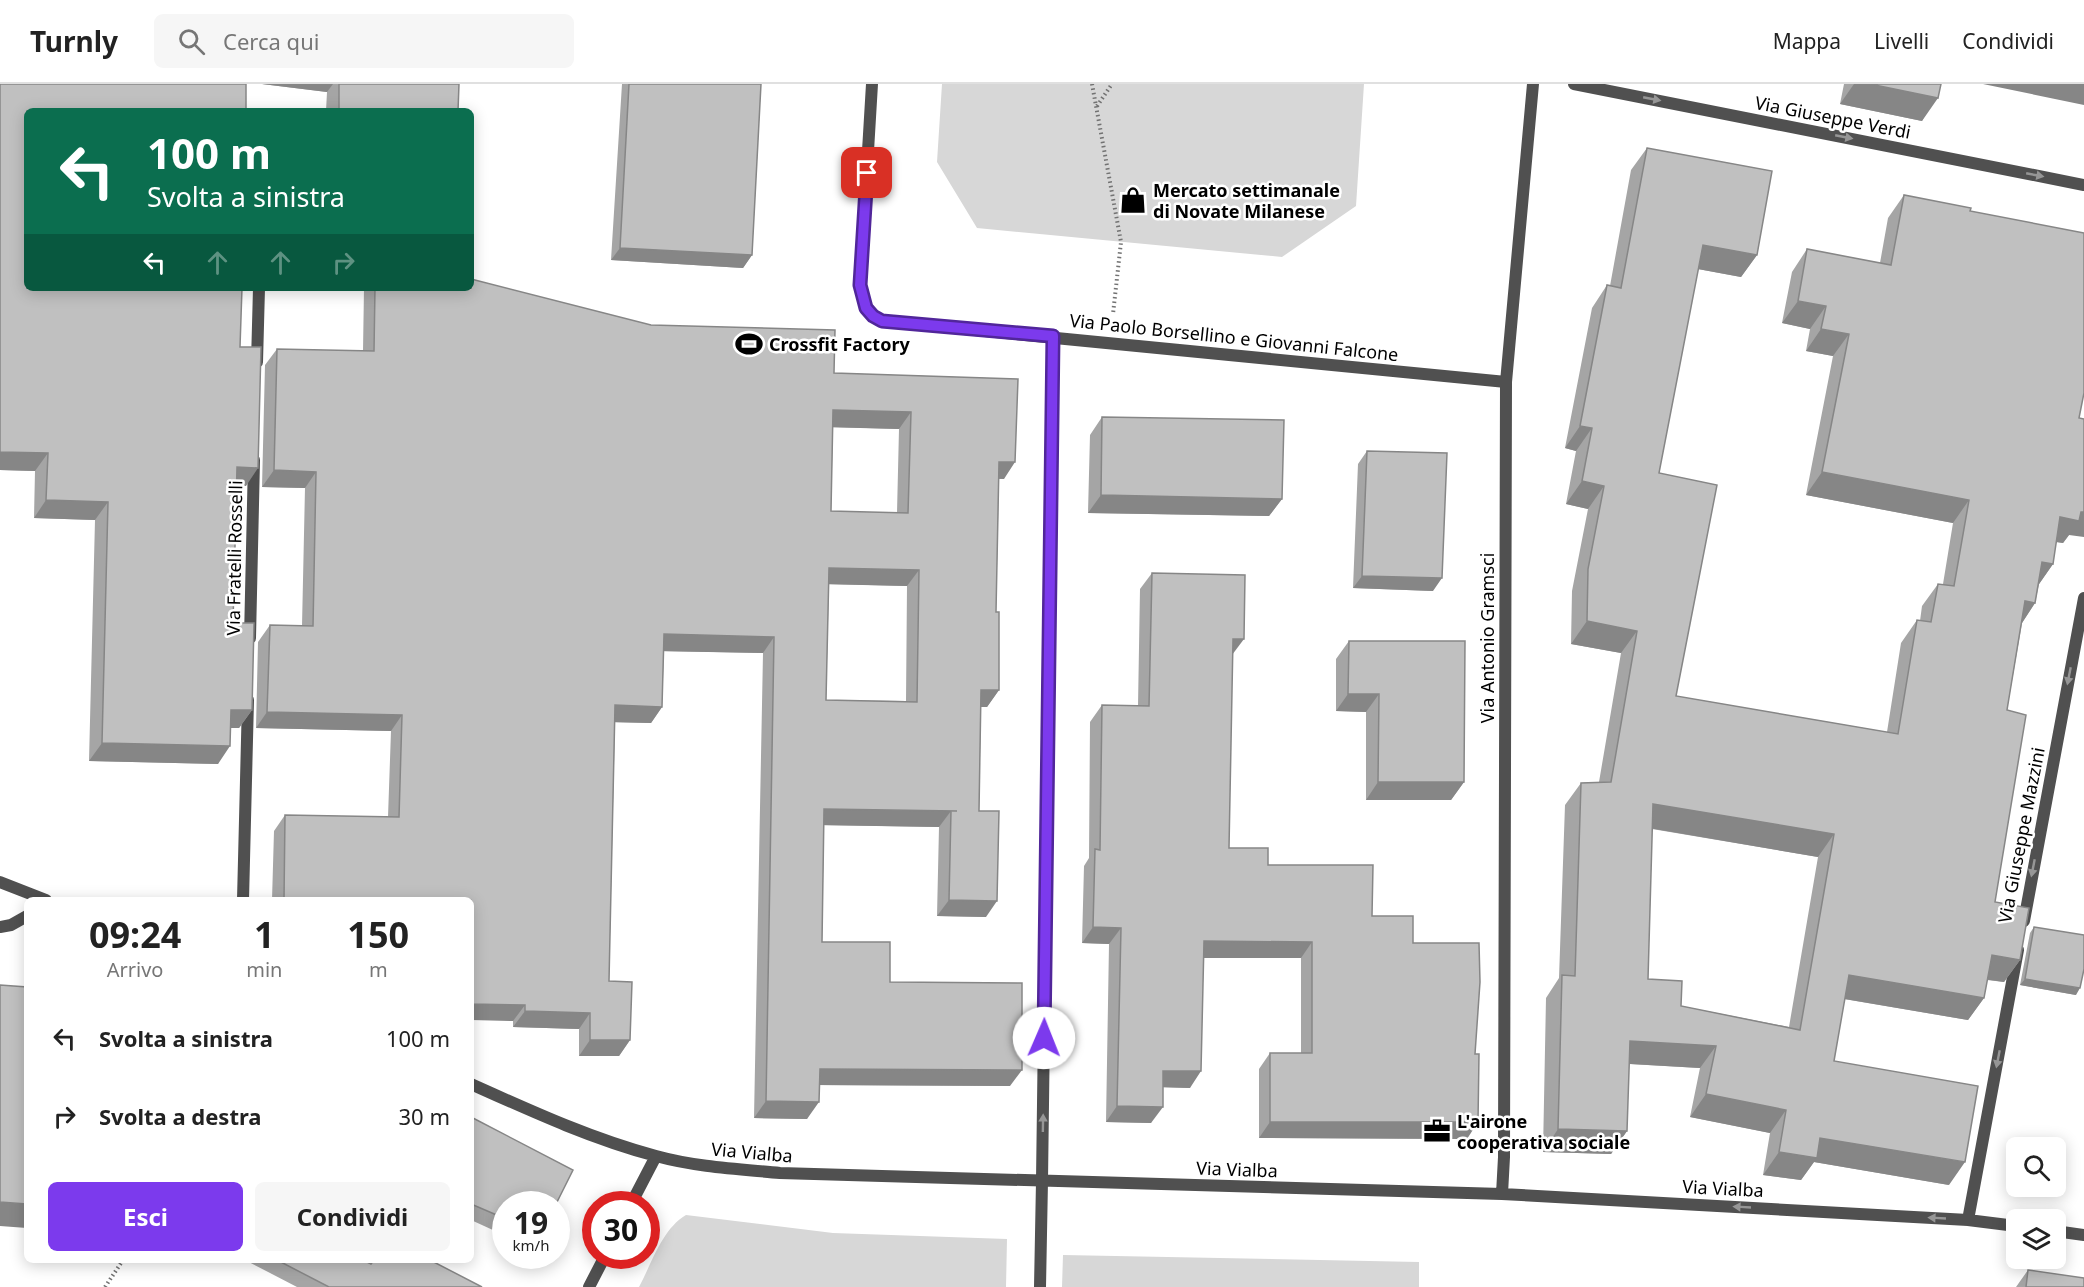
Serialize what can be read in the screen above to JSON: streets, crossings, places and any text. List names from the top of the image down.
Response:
{
  "streets": {
    "street": [
      "Via Giuseppe Verdi",
      "Via Paolo Borsellino e Giovanni Falcone",
      "Via Fratelli Rosselli",
      "Via Antonio Gramsci",
      "Via Giuseppe Mazzini",
      "Via Vialba"
    ]
  },
  "crossings": [
    ["Via Paolo Borsellino e Giovanni Falcone", "Via Antonio Gramsci"],
    ["Via Antonio Gramsci", "Via Vialba"],
    ["Via Giuseppe Mazzini", "Via Vialba"]
  ],
  "one_way": ["Via Giuseppe Verdi", "Via Giuseppe Mazzini"],
  "places": {
    "shop": ["Mercato settimanale di Novate Milanese"],
    "sports": ["Crossfit Factory"],
    "office": ["L'airone cooperativa sociale"]
  },
  "page": {
    "header": "Turnly",
    "search": "Cerca qui",
    "nav": ["Mappa", "Livelli", "Condividi"],
    "turn": ["100 m", "Svolta a sinistra"],
    "eta": [
      "09:24",
      "Arrivo",
      "1",
      "min",
      "150",
      "m"
    ],
    "list": [
      {
        "name": "Svolta a sinistra",
        "value": "100 m"
      },
      {
        "name": "Svolta a destra",
        "value": "30 m"
      }
    ],
    "buttons": ["Esci", "Condividi"],
    "speed": "19 km/h",
    "limit": "30"
  }
}
